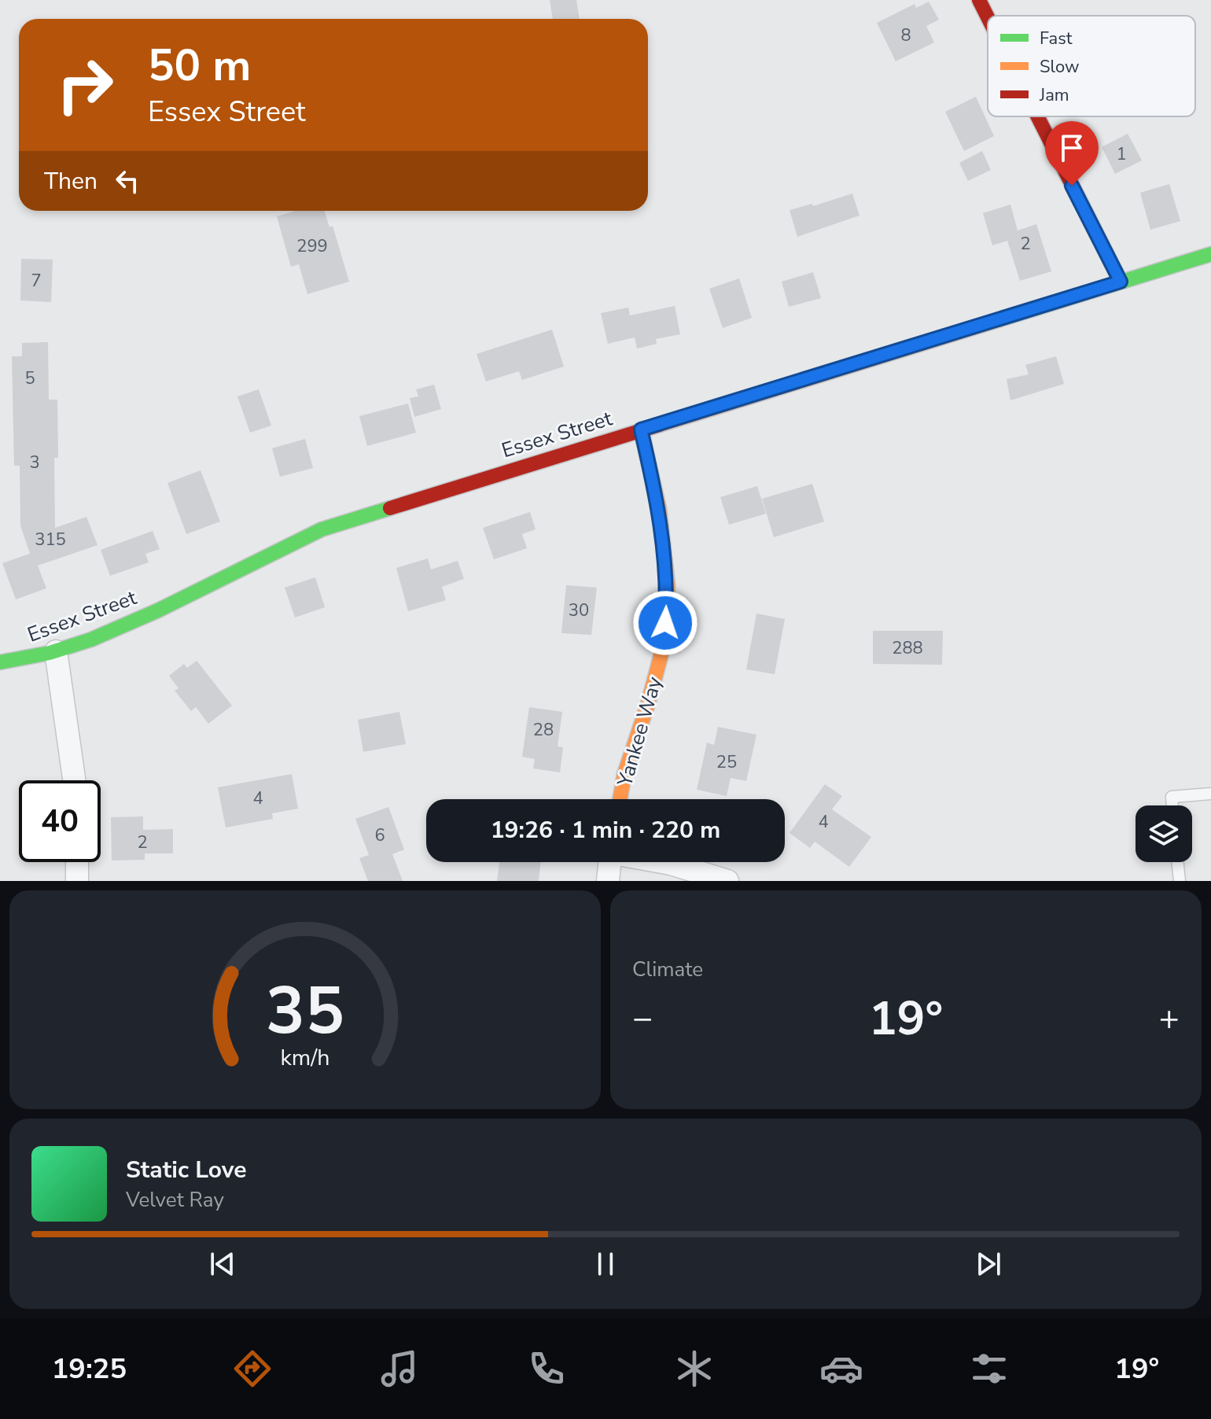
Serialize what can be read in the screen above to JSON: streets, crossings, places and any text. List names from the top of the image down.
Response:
{
  "streets": {
    "main road": ["Essex Street", "Yankee Way"]
  },
  "crossings": [
    ["Essex Street", "Yankee Way"]
  ],
  "house_numbers": [
    "8",
    "1",
    "2",
    "299",
    "7",
    "5",
    "3",
    "315",
    "30",
    "288",
    "28",
    "25",
    "4",
    "4",
    "6",
    "2"
  ],
  "legend": ["Fast", "Slow", "Jam"],
  "page": {
    "turn": ["50 m", "Essex Street"],
    "then": "Then",
    "limit": "40",
    "trip": "19:26 · 1 min · 220 m",
    "tile": "Climate",
    "heat": ["−", "19°", "+"],
    "song": ["Static Love", "Velvet Ray"],
    "tabs": ["19:25", "19°"],
    "gauge": ["35", "km/h"]
  }
}
